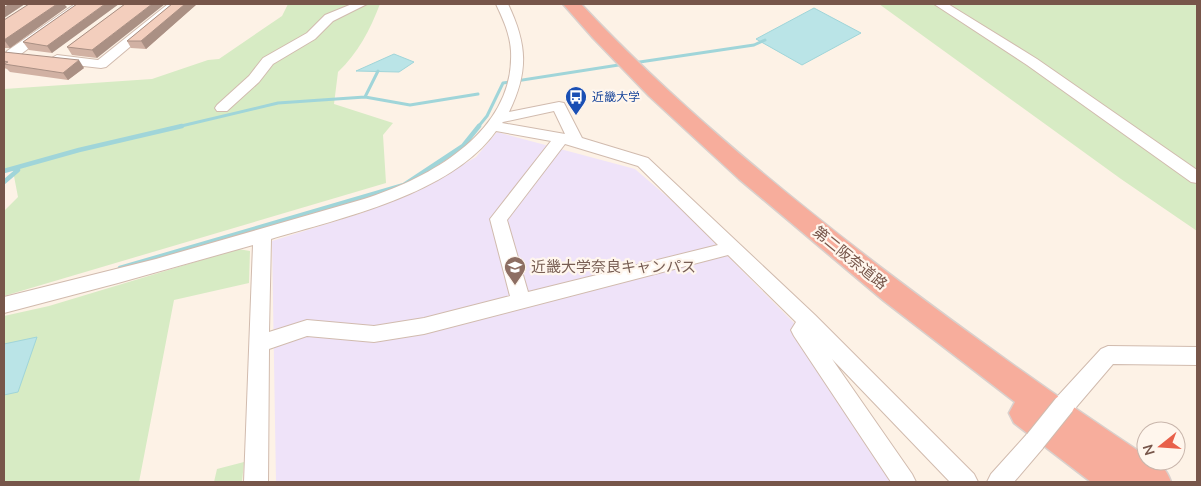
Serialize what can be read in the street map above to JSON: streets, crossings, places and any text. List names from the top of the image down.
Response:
{
  "streets": {
    "highway": ["第二阪奈道路"]
  },
  "places": {
    "bus stop": ["近畿大学"],
    "school or university": ["近畿大学奈良キャンパス"]
  },
  "north": "left"
}
